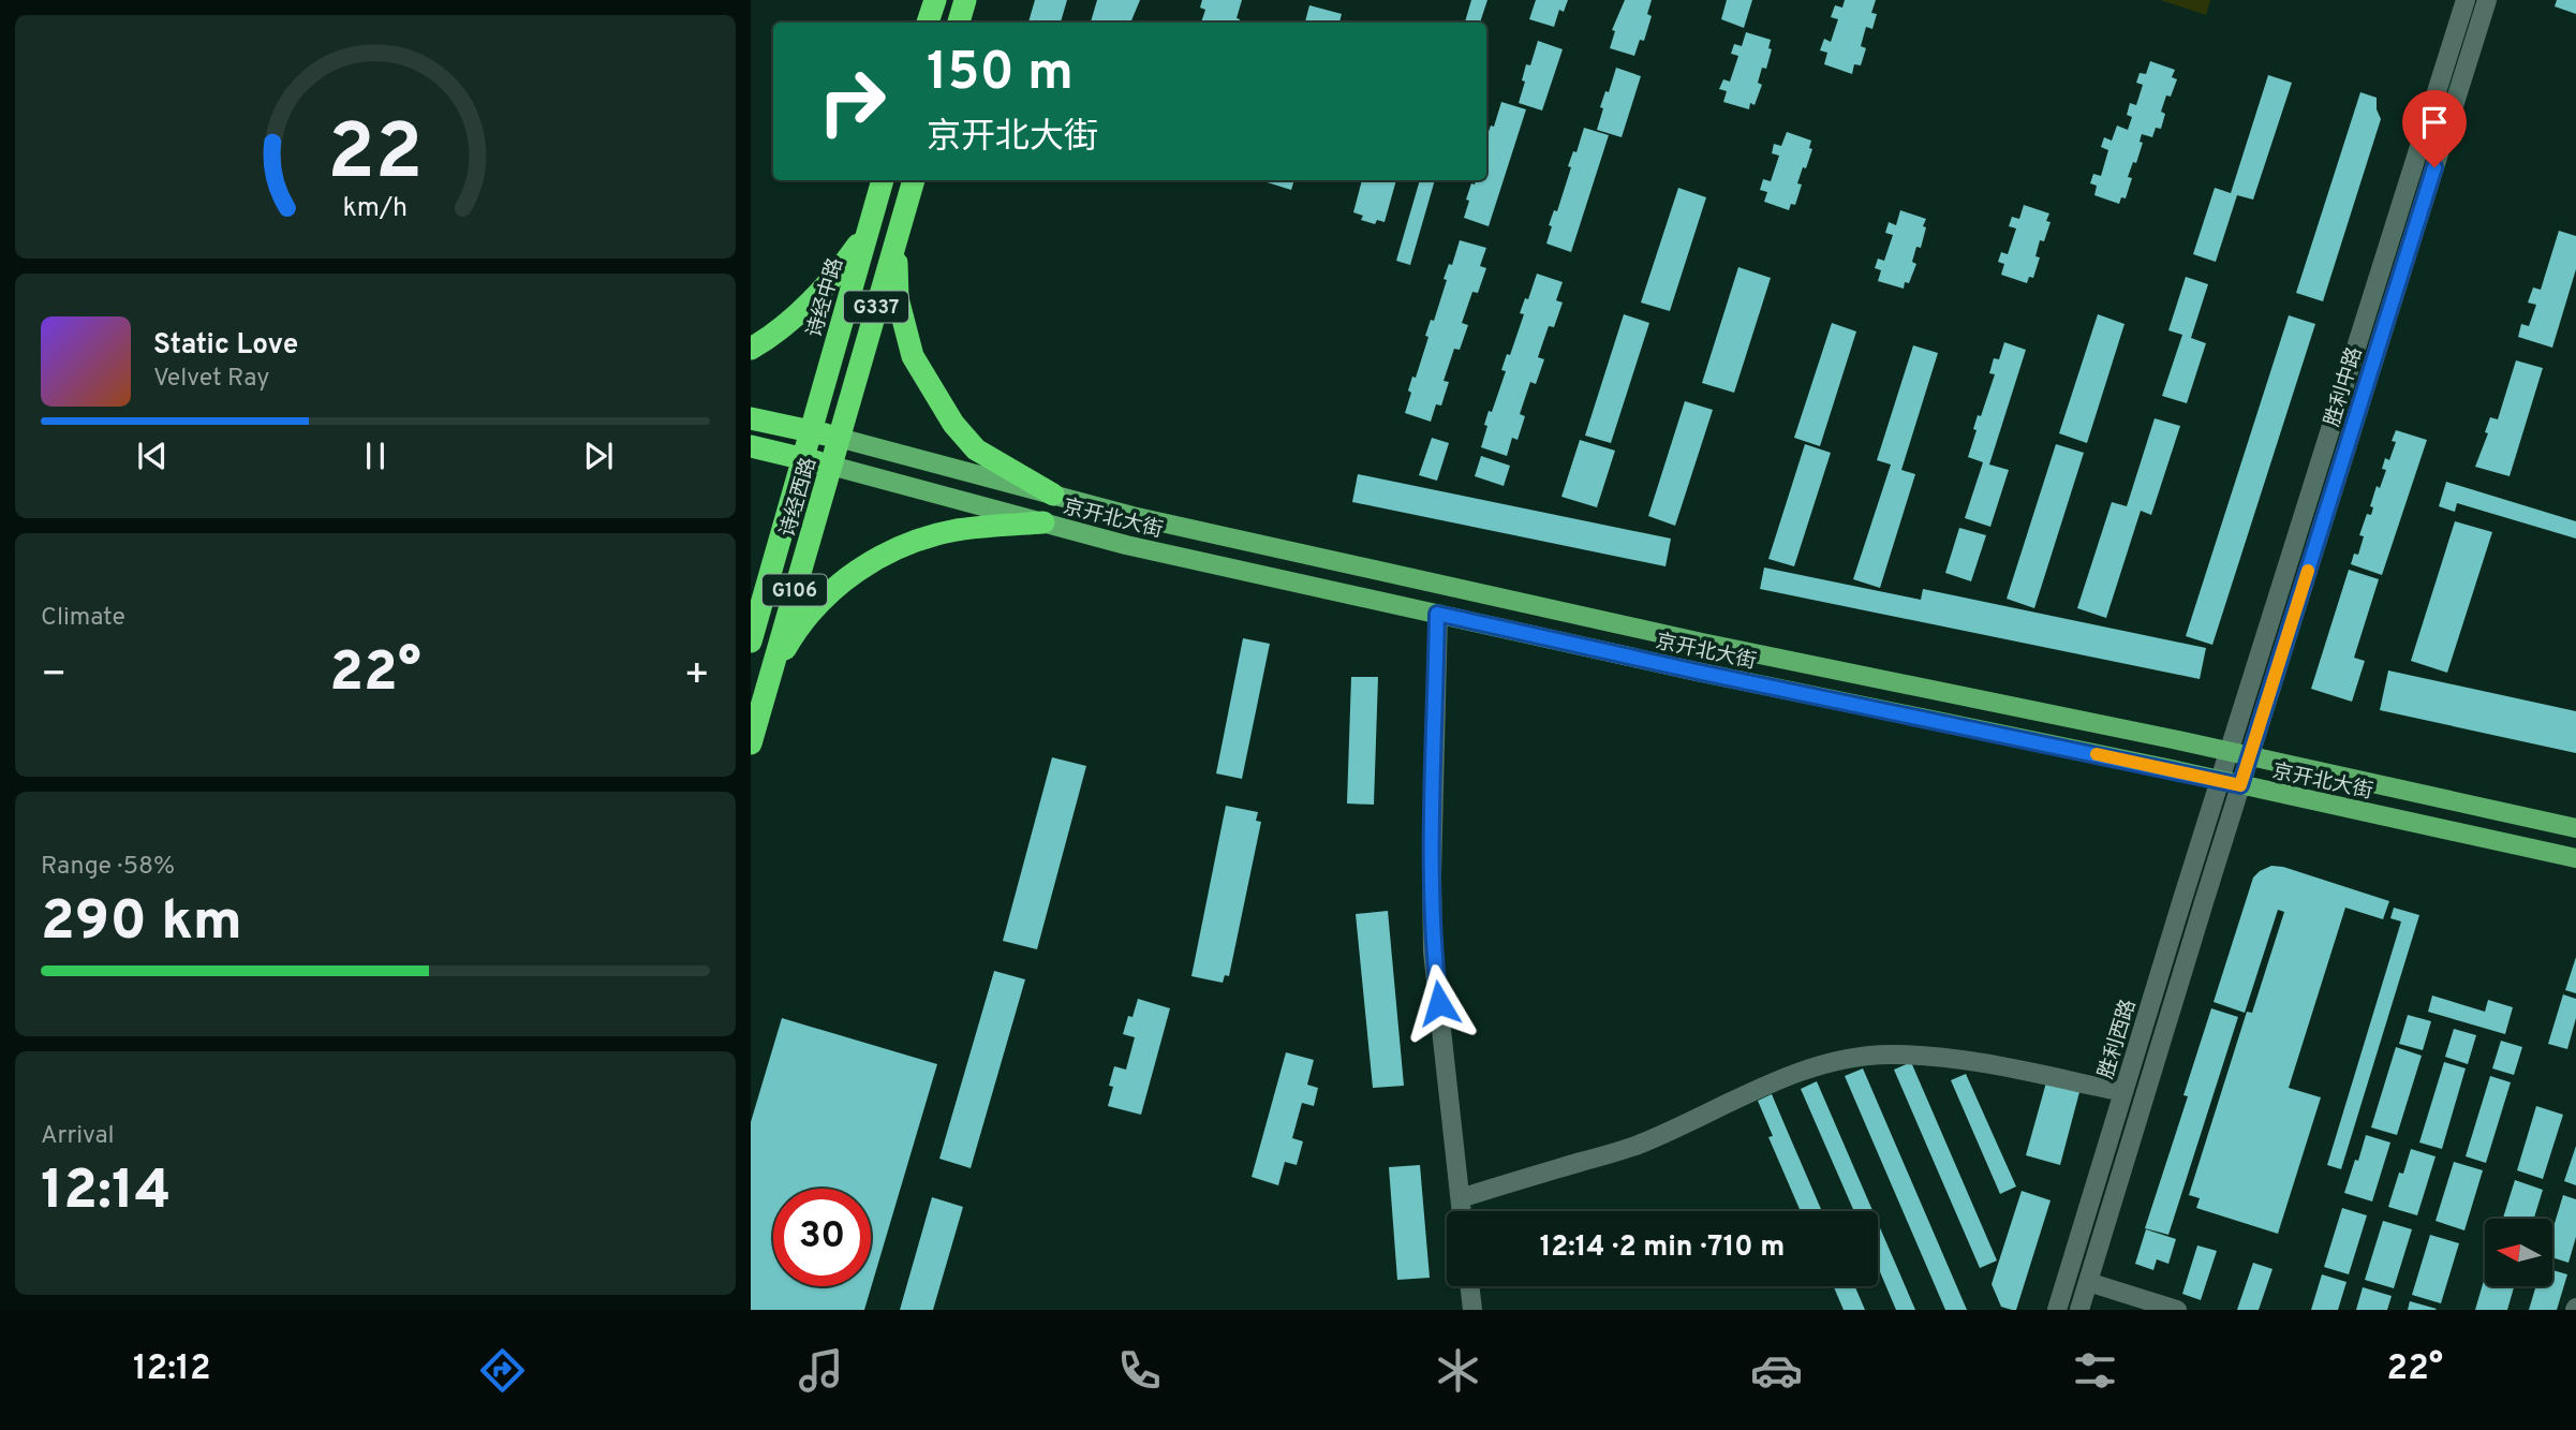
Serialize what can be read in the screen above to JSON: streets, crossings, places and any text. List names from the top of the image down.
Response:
{
  "streets": {
    "highway": [
      "诗经中路",
      "G337",
      "诗经西路",
      "G106"
    ],
    "main road": ["京开北大街"],
    "street": ["胜利中路", "胜利西路"]
  },
  "crossings": [
    ["诗经中路", "诗经西路"],
    ["G337", "诗经西路"],
    ["G337", "京开北大街"],
    ["胜利中路", "京开北大街"],
    ["胜利中路", "胜利西路"],
    ["诗经西路", "京开北大街"],
    ["京开北大街", "胜利西路"]
  ],
  "north": "left",
  "page": {
    "turn": ["150 m", "京开北大街"],
    "song": ["Static Love", "Velvet Ray"],
    "tile": [
      "Climate",
      ["Range · 58%", "290 km"],
      ["Arrival", "12:14"]
    ],
    "heat": ["−", "22°", "+"],
    "limit": "30",
    "trip": "12:14 · 2 min · 710 m",
    "tabs": ["12:12", "22°"],
    "gauge": ["22", "km/h"]
  }
}
